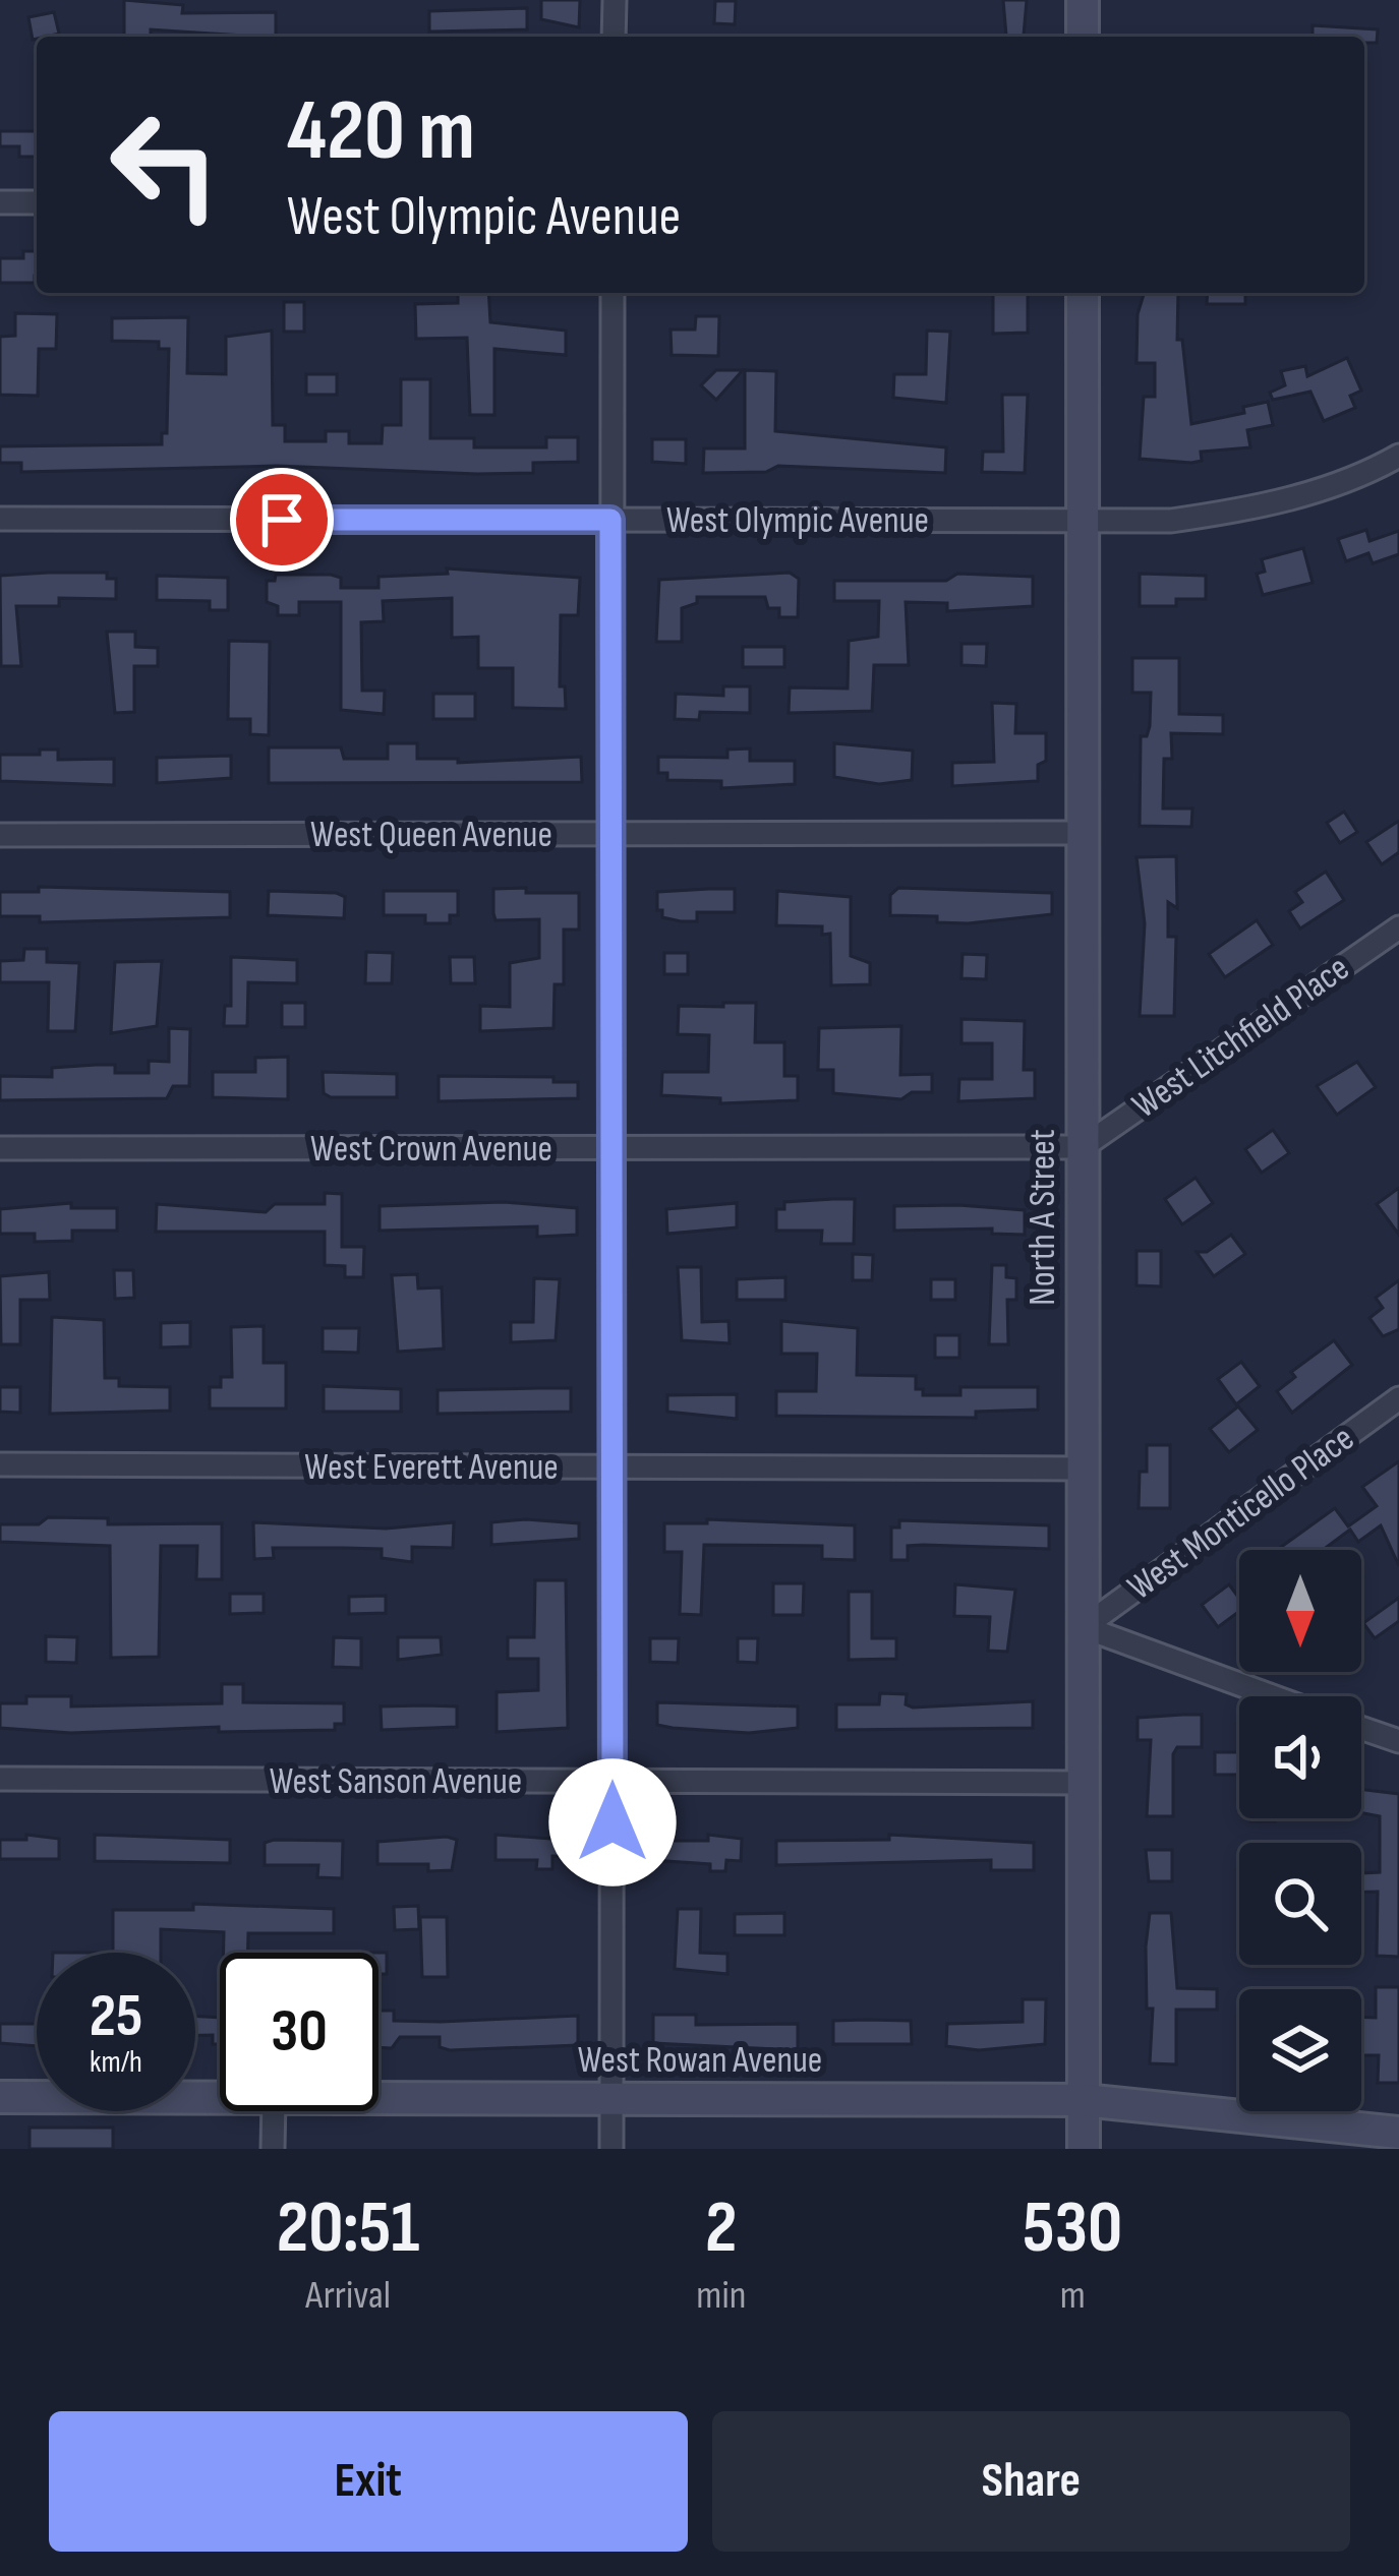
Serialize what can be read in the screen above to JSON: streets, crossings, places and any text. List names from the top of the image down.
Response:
{
  "streets": {
    "street": [
      "West Olympic Avenue",
      "West Queen Avenue",
      "West Litchfield Place",
      "West Crown Avenue",
      "North A Street",
      "West Everett Avenue",
      "West Monticello Place",
      "West Sanson Avenue",
      "West Rowan Avenue"
    ]
  },
  "crossings": [
    ["West Olympic Avenue", "North A Street"],
    ["West Queen Avenue", "North A Street"],
    ["West Litchfield Place", "West Crown Avenue"],
    ["West Litchfield Place", "North A Street"],
    ["West Crown Avenue", "North A Street"],
    ["North A Street", "West Everett Avenue"],
    ["North A Street", "West Monticello Place"],
    ["North A Street", "West Sanson Avenue"],
    ["North A Street", "West Rowan Avenue"]
  ],
  "north": "bottom",
  "page": {
    "turn": ["420 m", "West Olympic Avenue"],
    "speed": "25 km/h",
    "limit": "30",
    "eta": [
      "20:51",
      "Arrival",
      "2",
      "min",
      "530",
      "m"
    ],
    "buttons": ["Exit", "Share"]
  }
}
